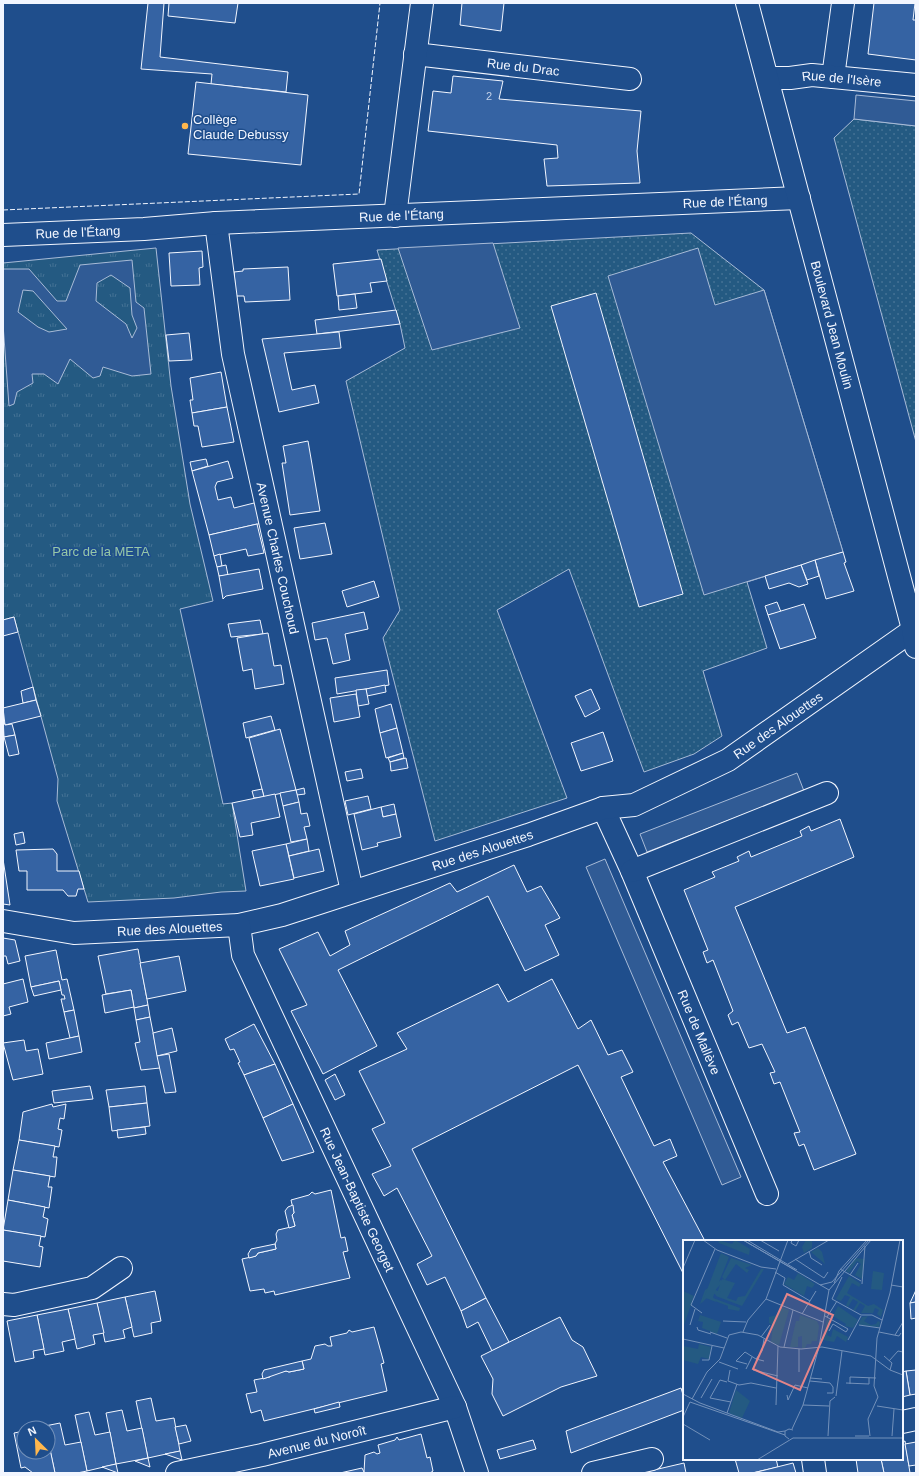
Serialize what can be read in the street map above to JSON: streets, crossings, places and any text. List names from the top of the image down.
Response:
{
  "streets": {
    "street": [
      "Rue du Drac",
      "Rue de l'Isère",
      "Rue de l'Étang",
      "Boulevard Jean Moulin",
      "Avenue Charles Couchoud",
      "Rue des Alouettes",
      "Rue de Mallève",
      "Rue Jean-Baptiste Georget",
      "Avenue du Noroît"
    ]
  },
  "crossings": [
    ["Rue de l'Isère", "Boulevard Jean Moulin"],
    ["Rue de l'Étang", "Boulevard Jean Moulin"],
    ["Rue de l'Étang", "Avenue Charles Couchoud"],
    ["Boulevard Jean Moulin", "Rue des Alouettes"],
    ["Avenue Charles Couchoud", "Rue des Alouettes"],
    ["Rue des Alouettes", "Rue de Mallève"],
    ["Rue des Alouettes", "Rue Jean-Baptiste Georget"],
    ["Rue Jean-Baptiste Georget", "Avenue du Noroît"]
  ],
  "parks": ["Parc de la META"],
  "places": ["Collège Claude Debussy"],
  "house_numbers": ["2"],
  "north": "top left"
}
